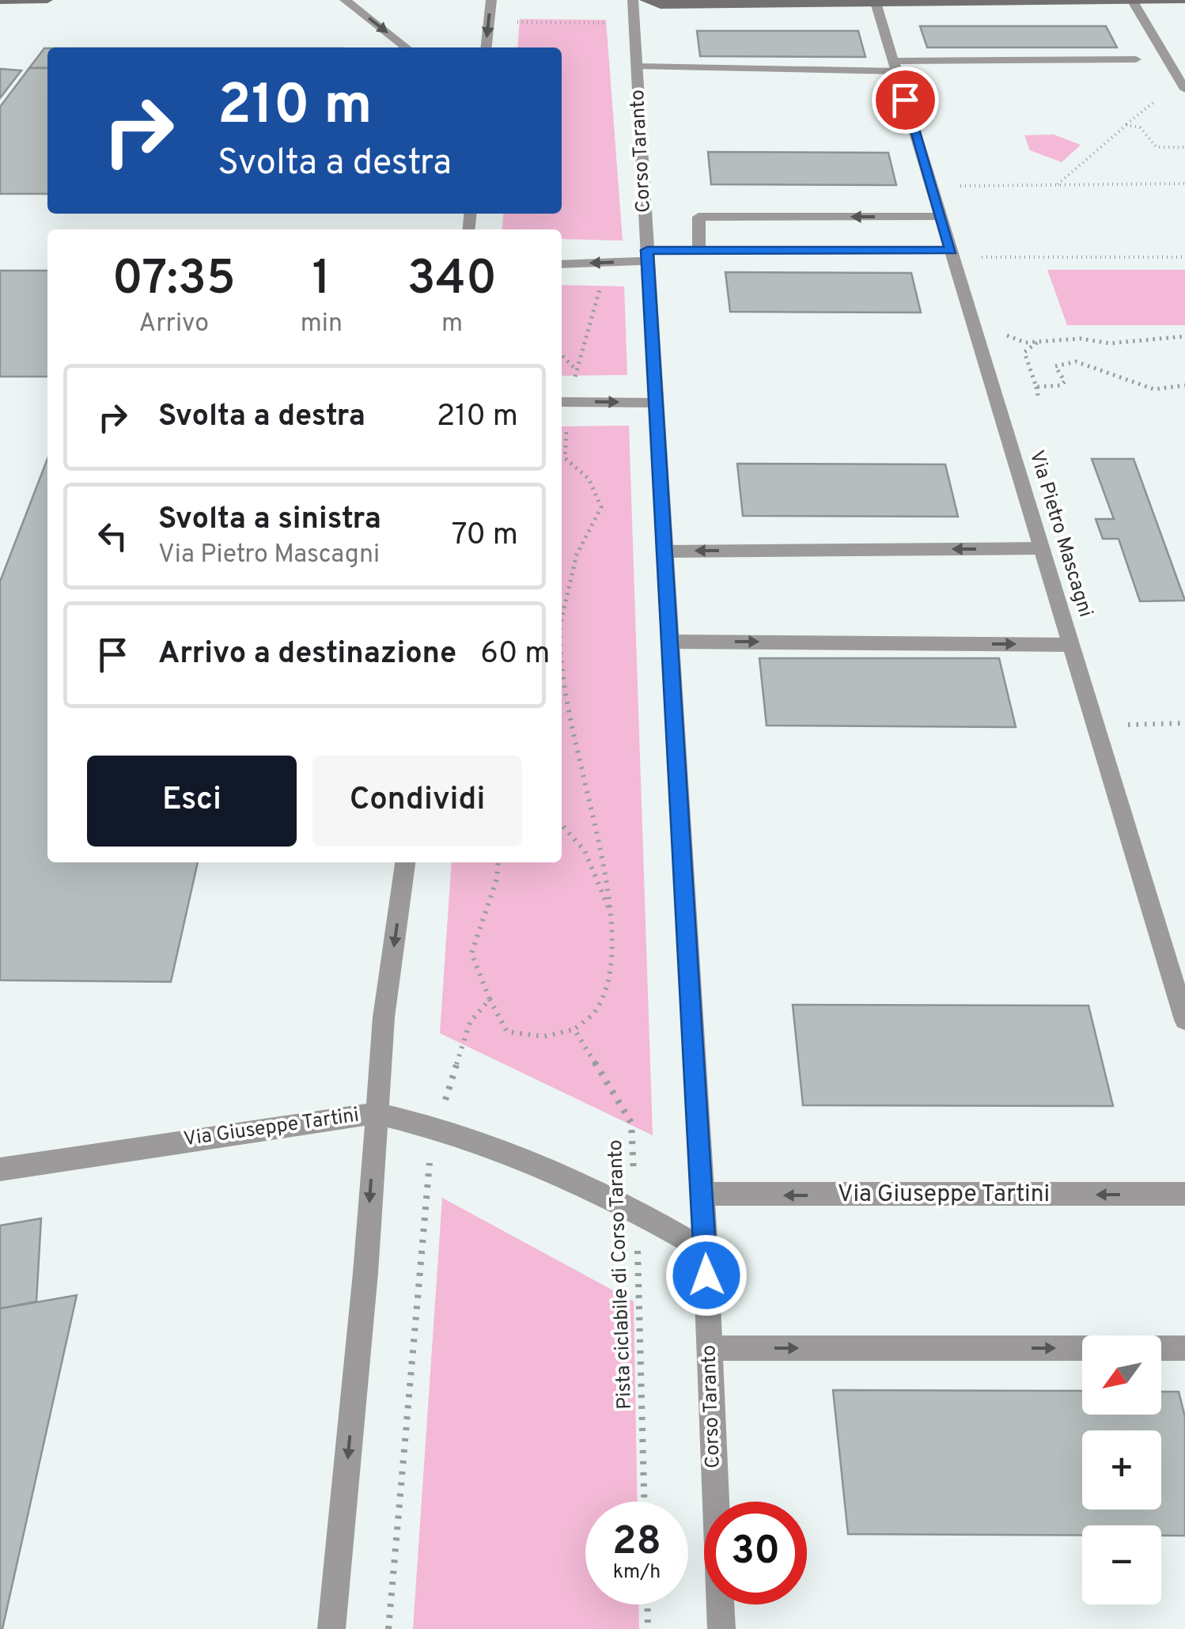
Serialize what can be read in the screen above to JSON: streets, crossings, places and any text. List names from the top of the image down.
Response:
{
  "streets": {
    "street": ["Corso Taranto", "Via Pietro Mascagni", "Via Giuseppe Tartini"],
    "path": ["Pista ciclabile di Corso Taranto"]
  },
  "crossings": [
    ["Corso Taranto", "Via Giuseppe Tartini"],
    ["Via Giuseppe Tartini", "Pista ciclabile di Corso Taranto"]
  ],
  "north": "bottom left",
  "page": {
    "turn": ["210 m", "Svolta a destra"],
    "eta": [
      "07:35",
      "Arrivo",
      "1",
      "min",
      "340",
      "m"
    ],
    "list": [
      {
        "name": "Svolta a destra",
        "value": "210 m"
      },
      {
        "name": "Svolta a sinistra",
        "note": "Via Pietro Mascagni",
        "value": "70 m"
      },
      {
        "name": "Arrivo a destinazione",
        "value": "60 m"
      }
    ],
    "buttons": ["Esci", "Condividi"],
    "map_buttons": ["+", "−"],
    "speed": "28 km/h",
    "limit": "30"
  }
}
